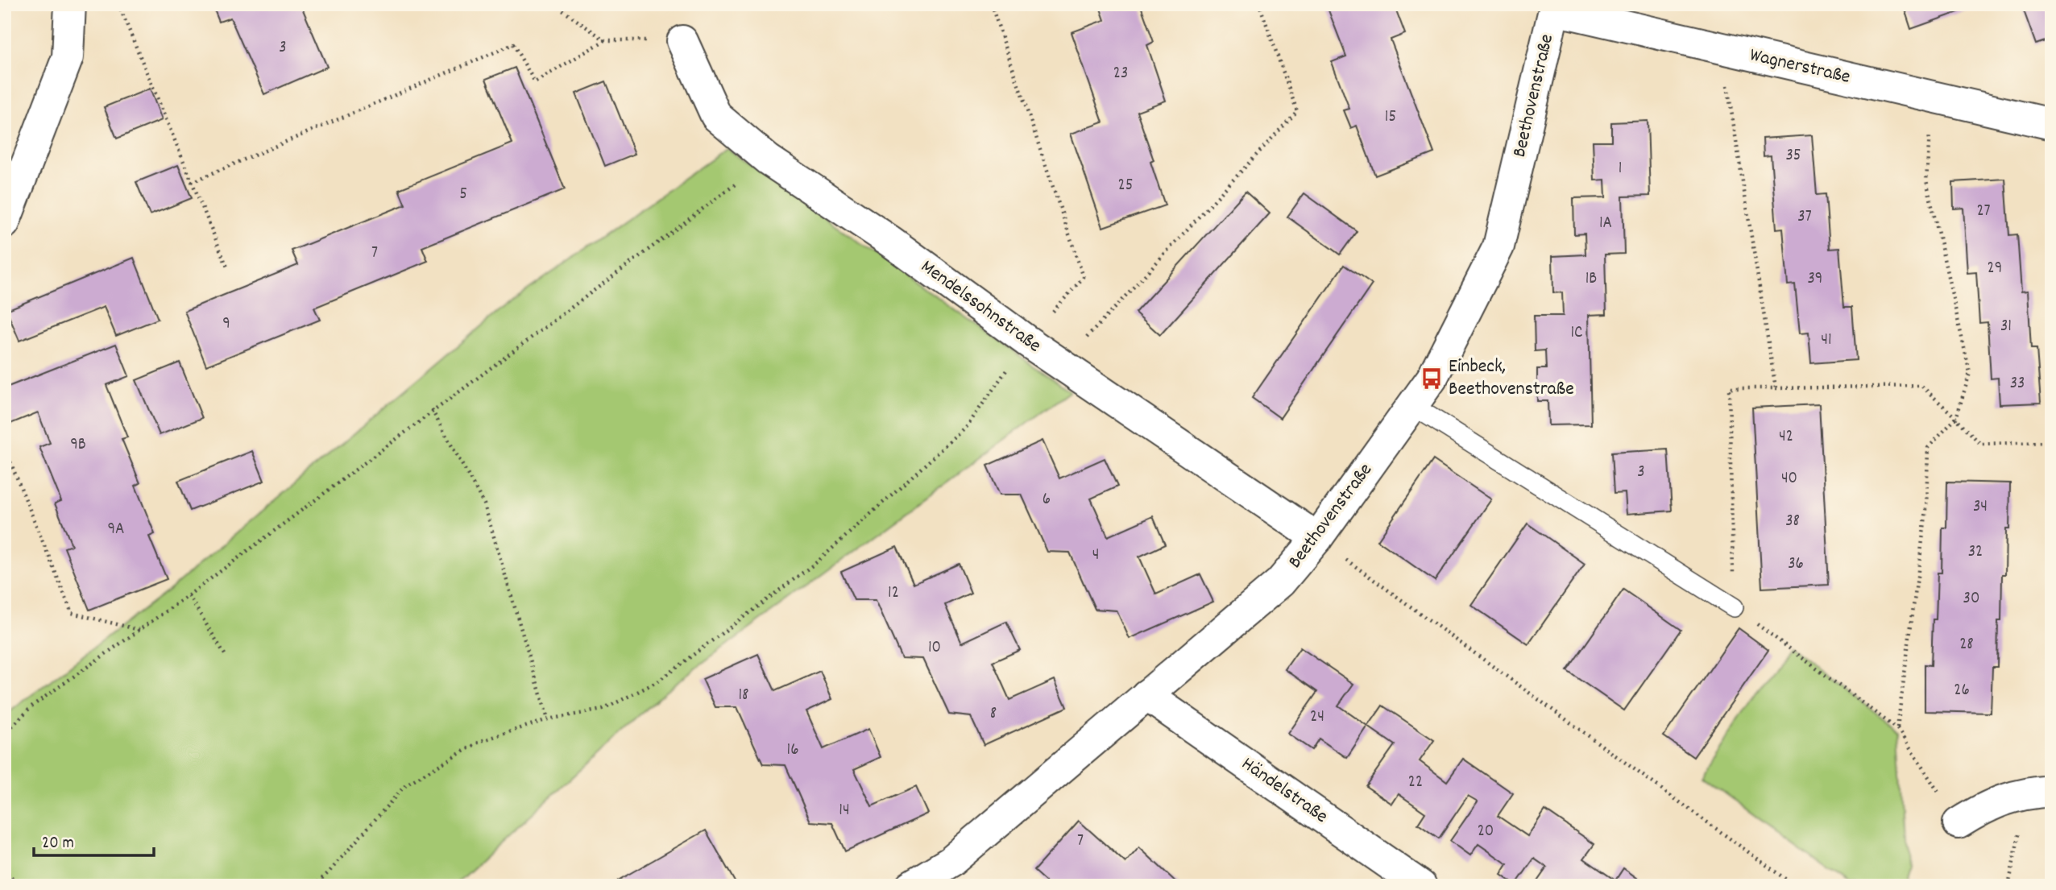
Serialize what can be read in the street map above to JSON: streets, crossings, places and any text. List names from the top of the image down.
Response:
{
  "streets": {
    "street": [
      "Wagnerstraße",
      "Beethovenstraße",
      "Mendelssohnstraße",
      "Händelstraße"
    ]
  },
  "crossings": [
    ["Wagnerstraße", "Beethovenstraße"],
    ["Beethovenstraße", "Mendelssohnstraße"],
    ["Beethovenstraße", "Händelstraße"]
  ],
  "places": {
    "bus stop": ["Einbeck, Beethovenstraße"]
  },
  "house_numbers": [
    "3",
    "23",
    "15",
    "35",
    "1",
    "25",
    "5",
    "27",
    "37",
    "1A",
    "7",
    "29",
    "1B",
    "39",
    "9",
    "31",
    "1C",
    "41",
    "33",
    "42",
    "9B",
    "3",
    "40",
    "6",
    "34",
    "38",
    "9A",
    "32",
    "4",
    "36",
    "12",
    "30",
    "28",
    "10",
    "26",
    "18",
    "8",
    "24",
    "16",
    "22",
    "14",
    "20",
    "7"
  ],
  "scale_bar": "20 m"
}
